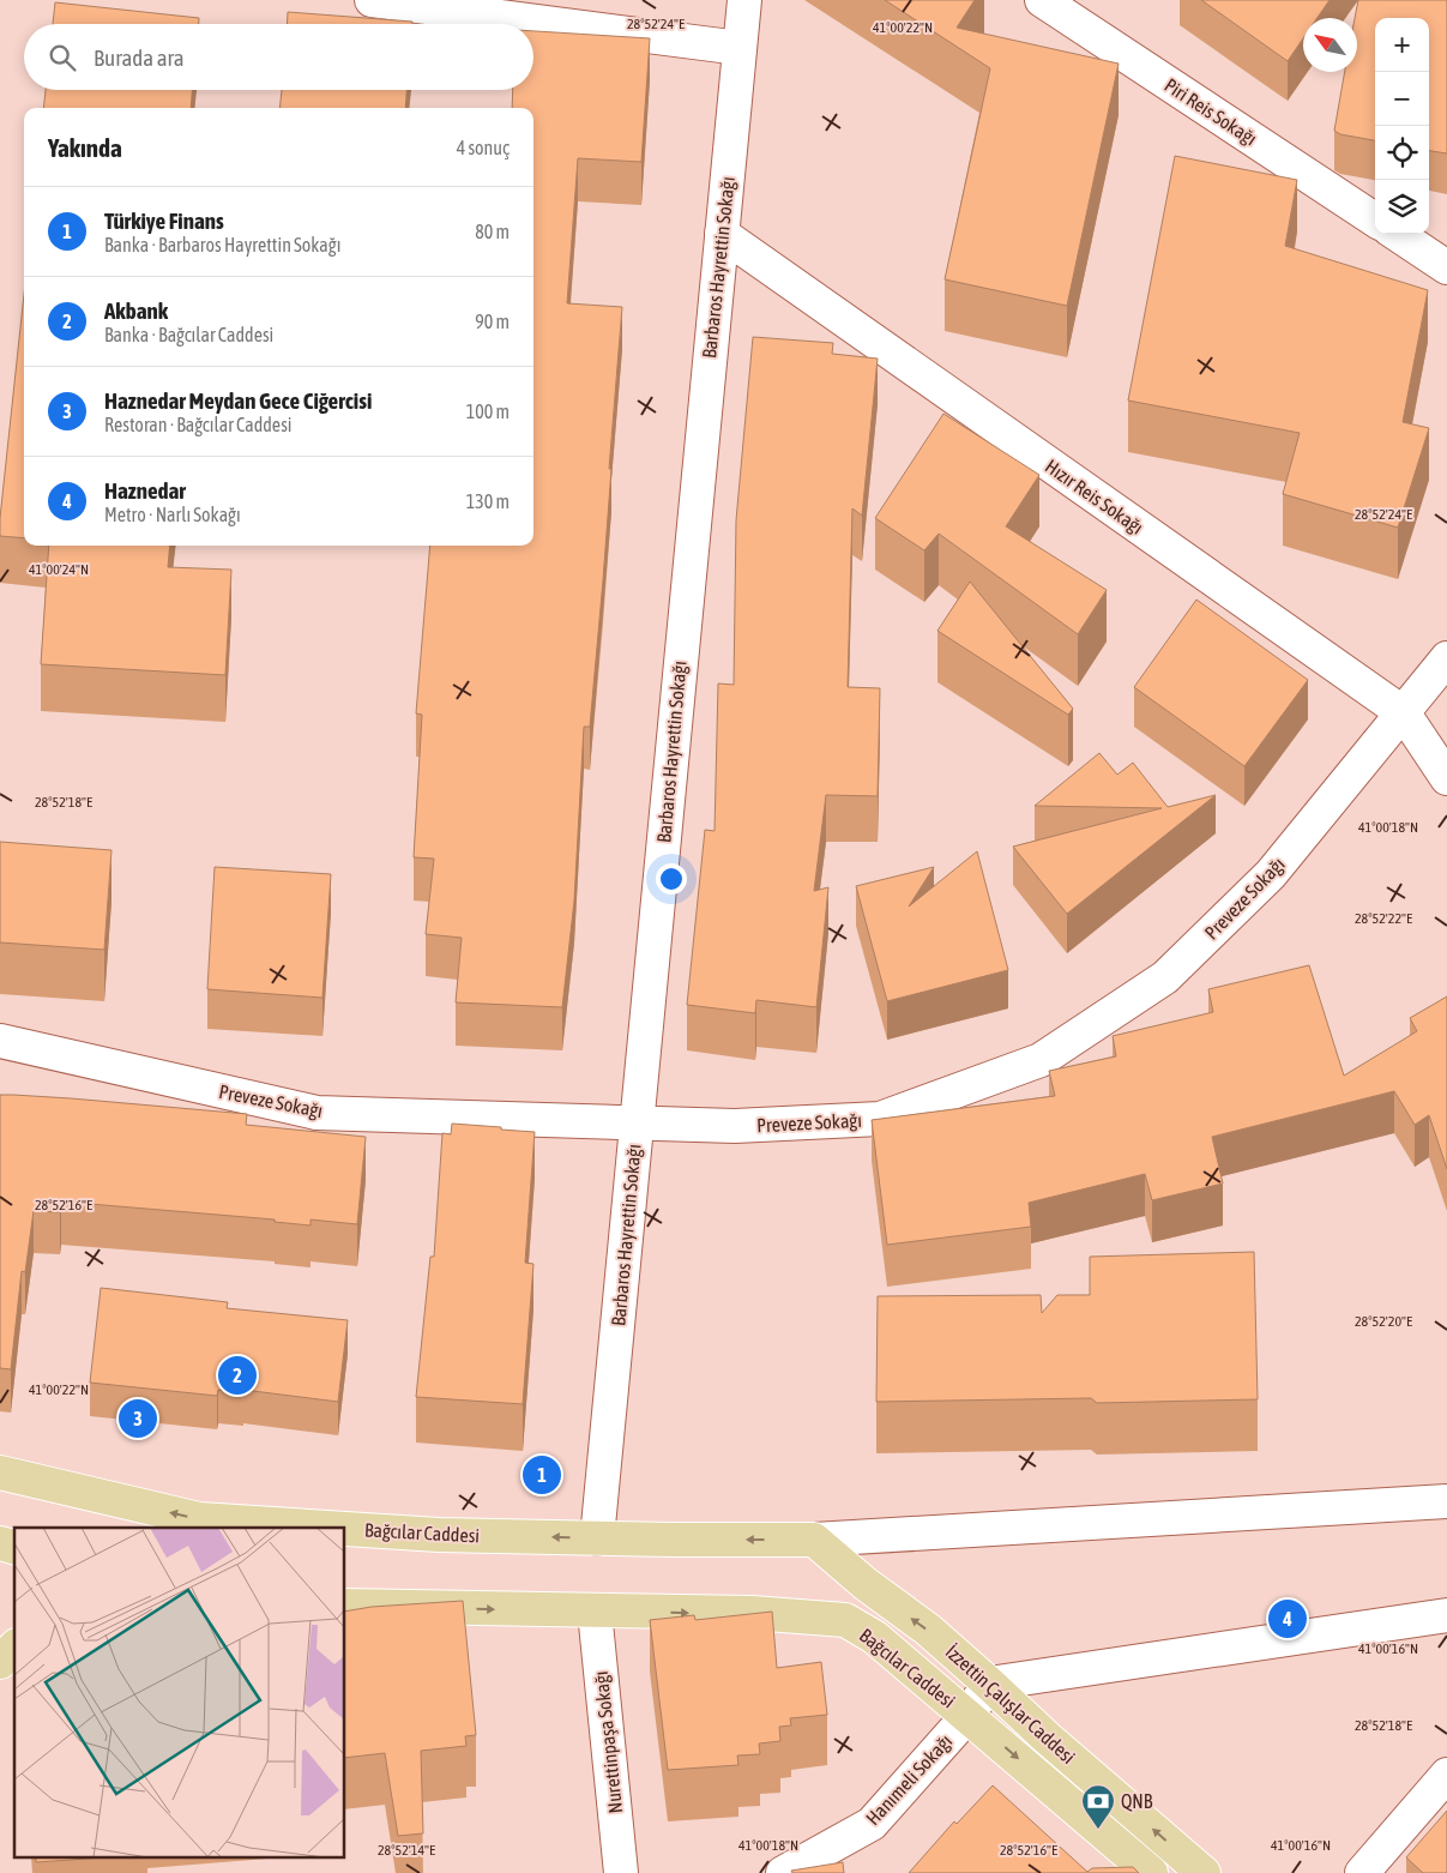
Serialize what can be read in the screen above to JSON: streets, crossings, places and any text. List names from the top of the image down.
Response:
{
  "streets": {
    "main road": ["Bağcılar Caddesi", "İzzettin Çalışlar Caddesi"],
    "street": [
      "Piri Reis Sokağı",
      "Barbaros Hayrettin Sokağı",
      "Hızır Reis Sokağı",
      "Preveze Sokağı",
      "Nurettinpaşa Sokağı",
      "Hanımeli Sokağı"
    ]
  },
  "crossings": [
    ["Barbaros Hayrettin Sokağı", "Hızır Reis Sokağı"],
    ["Barbaros Hayrettin Sokağı", "Preveze Sokağı"],
    ["Barbaros Hayrettin Sokağı", "Bağcılar Caddesi"],
    ["Hızır Reis Sokağı", "Preveze Sokağı"],
    ["Bağcılar Caddesi", "İzzettin Çalışlar Caddesi"],
    ["Bağcılar Caddesi", "Nurettinpaşa Sokağı"],
    ["Bağcılar Caddesi", "Hanımeli Sokağı"],
    ["İzzettin Çalışlar Caddesi", "Hanımeli Sokağı"]
  ],
  "places": {
    "bank": ["QNB"]
  },
  "north": "top left",
  "page": {
    "map_buttons": ["+", "−"],
    "search": "Burada ara",
    "heading": ["Yakında", "4 sonuç"],
    "list": [
      {
        "mark": "1",
        "name": "Türkiye Finans",
        "note": "Banka · Barbaros Hayrettin Sokağı",
        "value": "80 m"
      },
      {
        "mark": "2",
        "name": "Akbank",
        "note": "Banka · Bağcılar Caddesi",
        "value": "90 m"
      },
      {
        "mark": "3",
        "name": "Haznedar Meydan Gece Ciğercisi",
        "note": "Restoran · Bağcılar Caddesi",
        "value": "100 m"
      },
      {
        "mark": "4",
        "name": "Haznedar",
        "note": "Metro · Narlı Sokağı",
        "value": "130 m"
      }
    ],
    "pins": [
      "2",
      "3",
      "1",
      "4"
    ]
  },
  "coordinates": [
    "28°52'24\"E",
    "41°00'22\"N",
    "41°00'24\"N",
    "28°52'18\"E",
    "41°00'18\"N",
    "28°52'22\"E",
    "28°52'16\"E",
    "28°52'20\"E",
    "41°00'16\"N",
    "28°52'14\"E"
  ]
}
